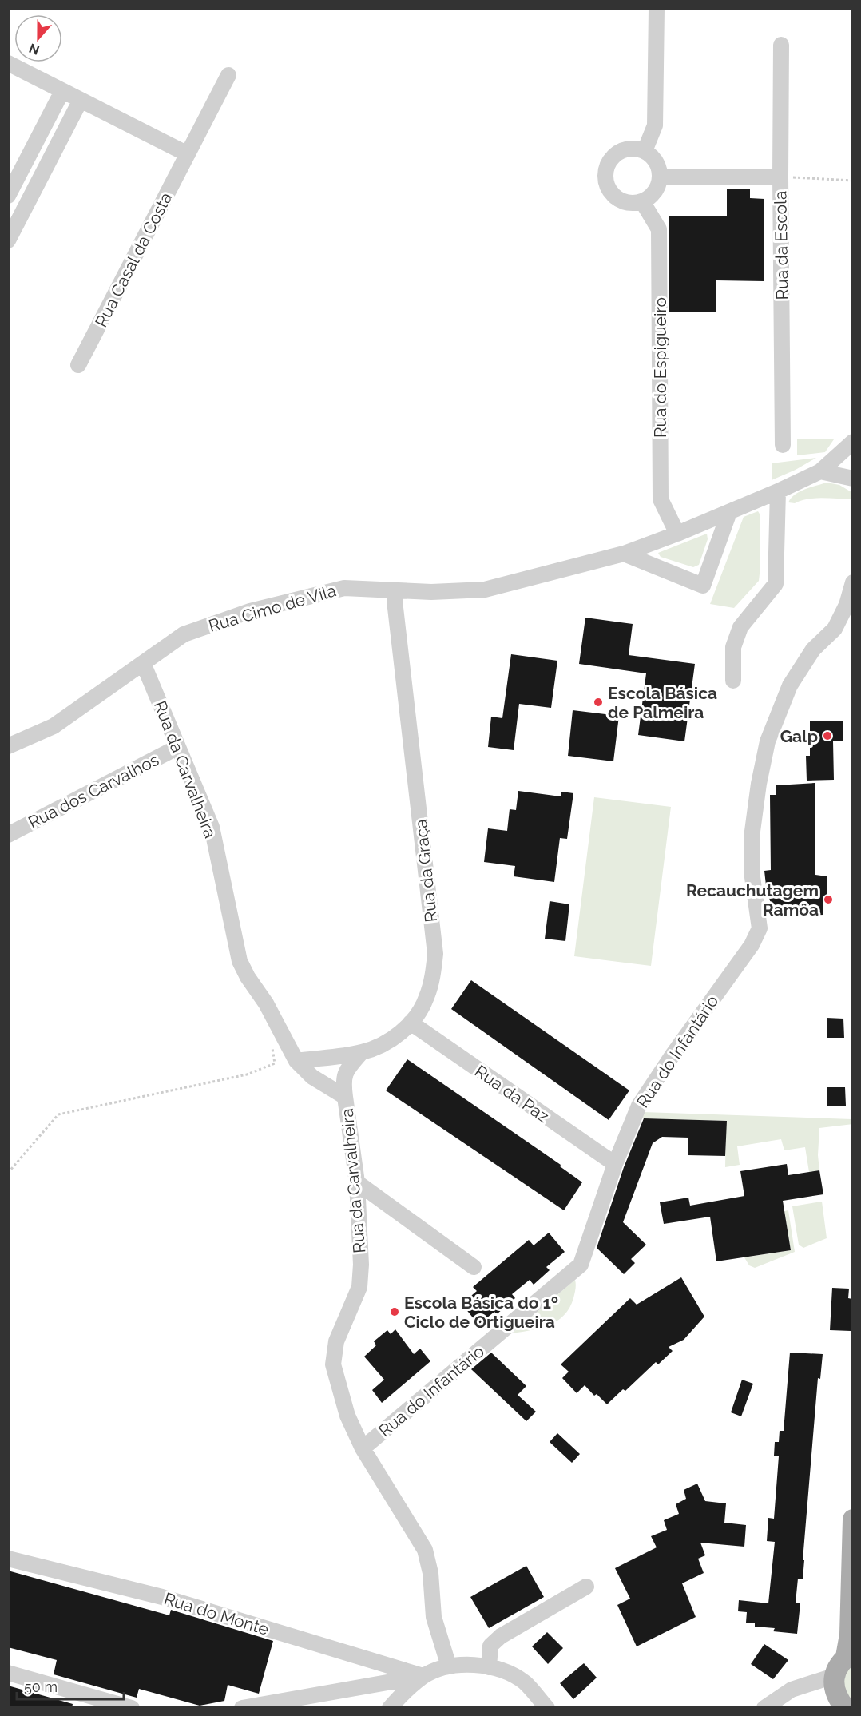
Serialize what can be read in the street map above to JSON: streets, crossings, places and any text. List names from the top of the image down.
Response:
{
  "streets": {
    "street": [
      "Rua da Escola",
      "Rua Casal da Costa",
      "Rua do Espigueiro",
      "Rua Cimo de Vila",
      "Rua da Carvalheira",
      "Rua dos Carvalhos",
      "Rua da Graça",
      "Rua do Infantário",
      "Rua da Paz",
      "Rua do Monte"
    ]
  },
  "crossings": [
    ["Rua do Espigueiro", "Rua Cimo de Vila"],
    ["Rua Cimo de Vila", "Rua da Carvalheira"],
    ["Rua Cimo de Vila", "Rua da Graça"],
    ["Rua da Carvalheira", "Rua dos Carvalhos"],
    ["Rua da Carvalheira", "Rua da Graça"],
    ["Rua da Carvalheira", "Rua do Infantário"],
    ["Rua da Graça", "Rua da Paz"],
    ["Rua do Infantário", "Rua da Paz"]
  ],
  "places": [
    "Escola Básica de Palmeira",
    "Galp",
    "Recauchutagem Ramôa",
    "Escola Básica do 1º Ciclo de Ortigueira"
  ],
  "scale_bar": "50 m",
  "north": "bottom"
}
